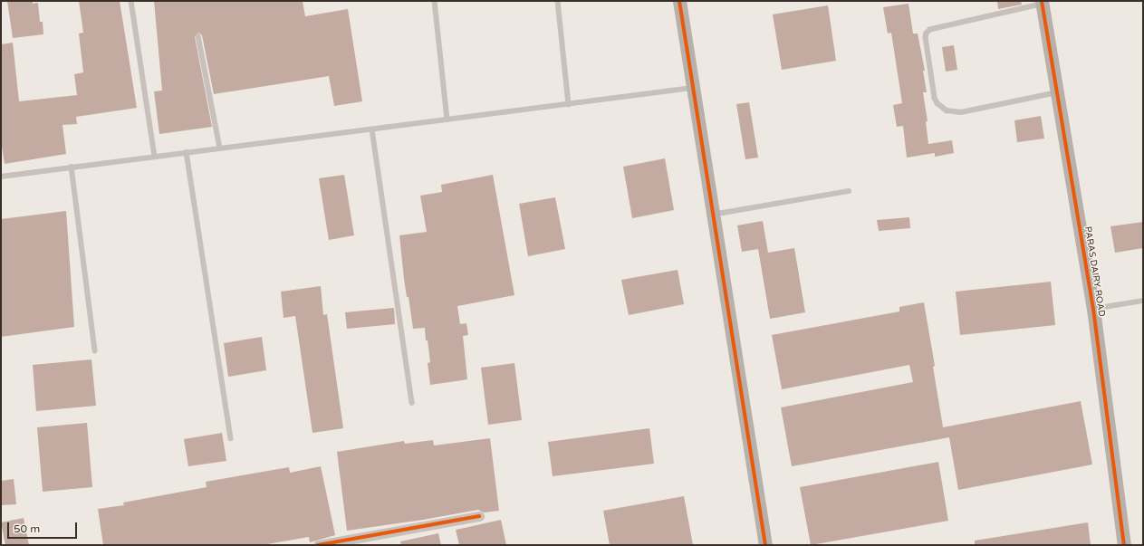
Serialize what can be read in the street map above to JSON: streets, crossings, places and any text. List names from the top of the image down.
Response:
{
  "streets": {
    "street": ["PARAS DAIRY ROAD"]
  },
  "scale_bar": "50 m"
}
